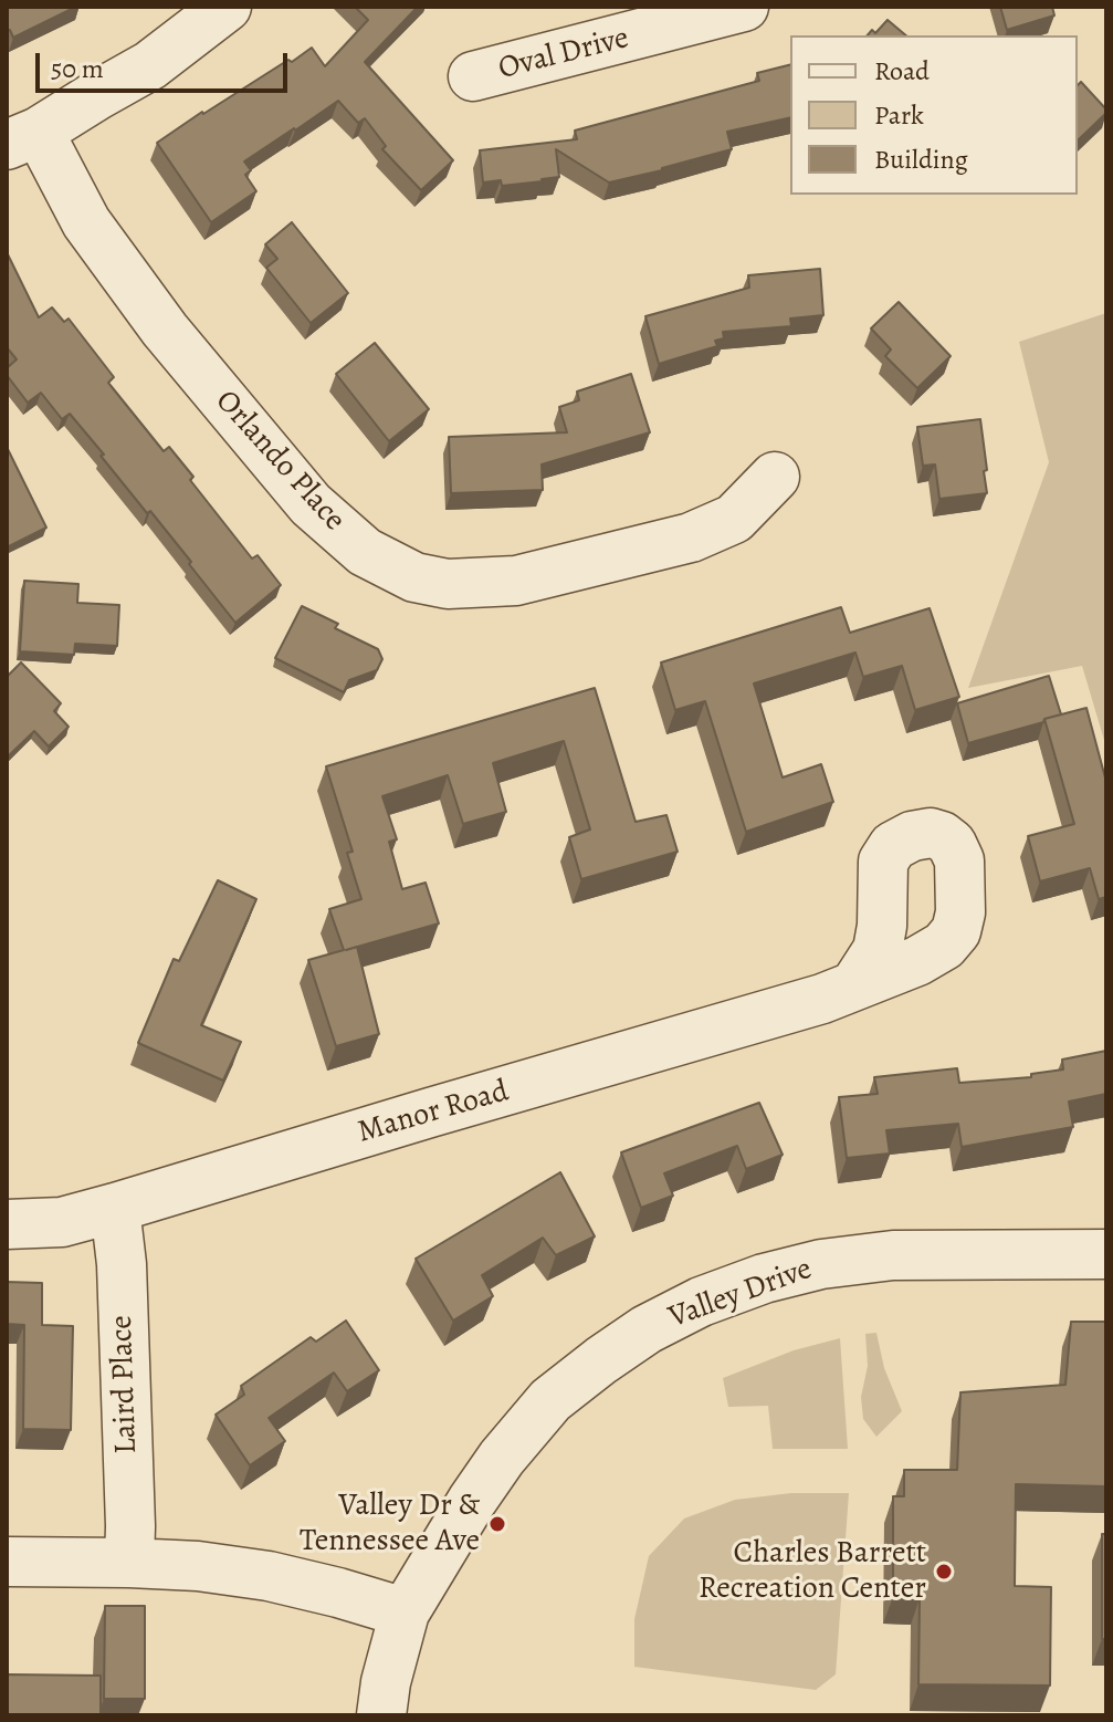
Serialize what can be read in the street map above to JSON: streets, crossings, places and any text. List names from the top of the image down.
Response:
{
  "streets": {
    "street": [
      "Oval Drive",
      "Orlando Place",
      "Manor Road",
      "Valley Drive",
      "Laird Place"
    ]
  },
  "crossings": [
    ["Manor Road", "Laird Place"]
  ],
  "places": ["Valley Dr & Tennessee Ave", "Charles Barrett Recreation Center"],
  "legend": ["Road", "Park", "Building"],
  "scale_bar": "50 m"
}
